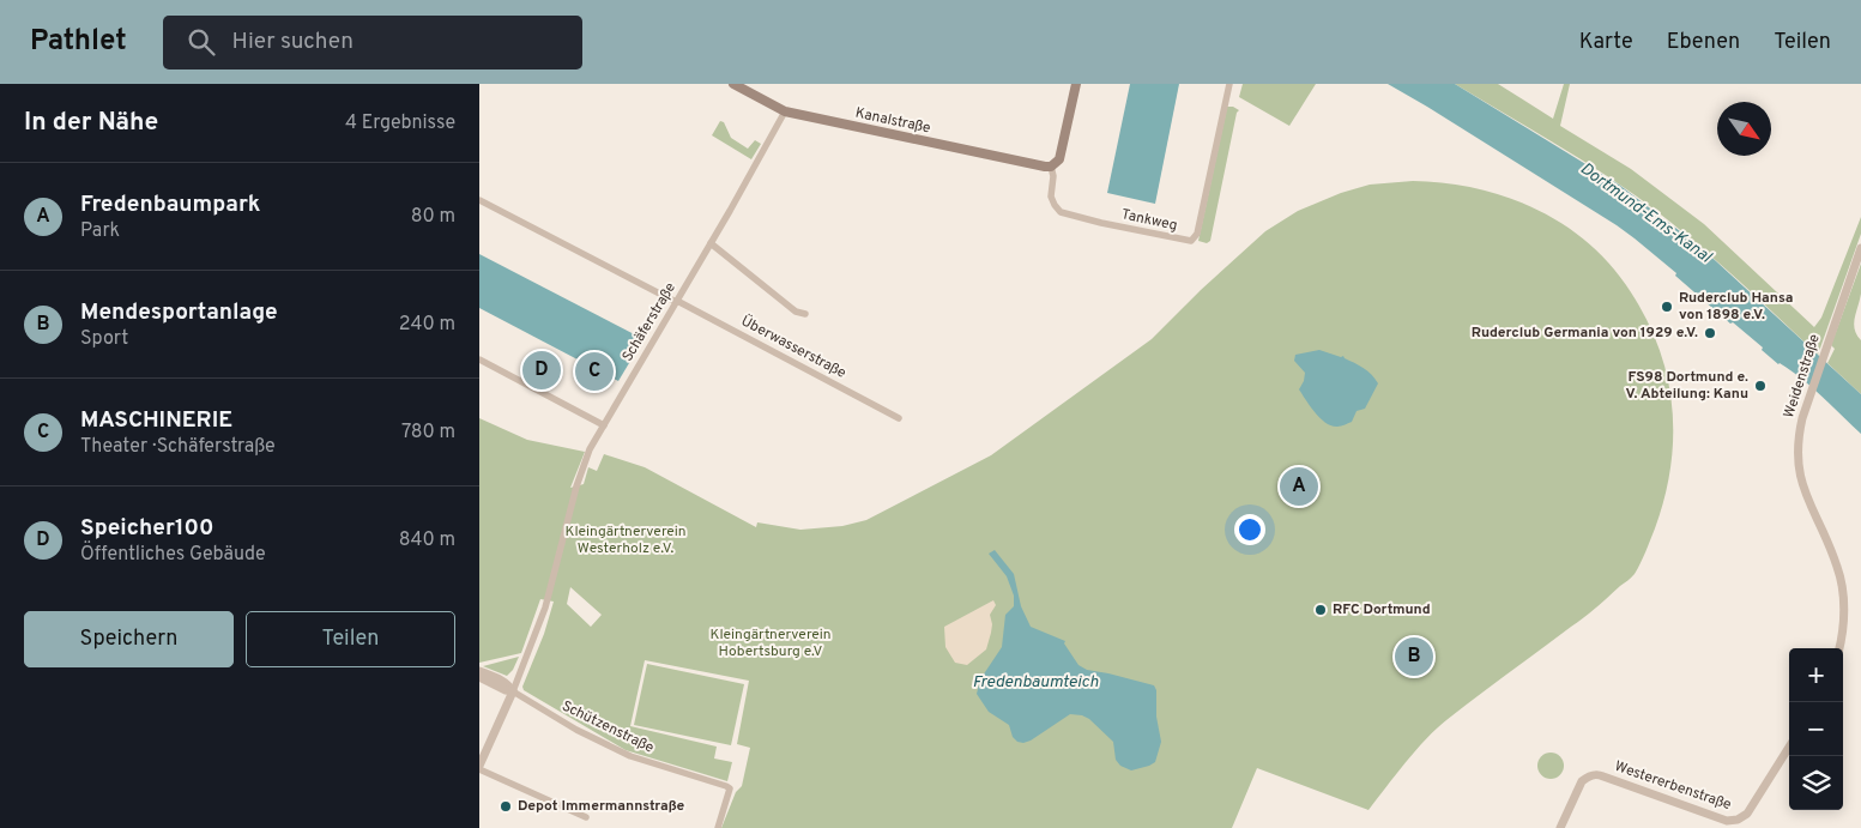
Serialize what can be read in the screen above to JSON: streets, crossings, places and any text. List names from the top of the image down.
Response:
{
  "streets": {
    "main road": ["Kanalstraße"],
    "street": [
      "Tankweg",
      "Schäferstraße",
      "Überwasserstraße",
      "Weidenstraße",
      "Schützenstraße",
      "Westererbenstraße"
    ]
  },
  "crossings": [
    ["Kanalstraße", "Tankweg"],
    ["Kanalstraße", "Schäferstraße"],
    ["Schäferstraße", "Überwasserstraße"],
    ["Schäferstraße", "Schützenstraße"]
  ],
  "water": ["Dortmund-Ems-Kanal", "Fredenbaumteich"],
  "parks": ["Kleingärtnerverein Westerholz e.V.", "Kleingärtnerverein Hobertsburg e.V"],
  "places": [
    "Ruderclub Hansa von 1898 e.V.",
    "Ruderclub Germania von 1929 e.V.",
    "FS98 Dortmund e. V. Abteilung: Kanu",
    "RFC Dortmund",
    "Depot Immermannstraße"
  ],
  "north": "bottom right",
  "page": {
    "header": "Pathlet",
    "search": "Hier suchen",
    "nav": ["Karte", "Ebenen", "Teilen"],
    "heading": ["In der Nähe", "4 Ergebnisse"],
    "list": [
      {
        "mark": "A",
        "name": "Fredenbaumpark",
        "note": "Park",
        "value": "80 m"
      },
      {
        "mark": "B",
        "name": "Mendesportanlage",
        "note": "Sport",
        "value": "240 m"
      },
      {
        "mark": "C",
        "name": "MASCHINERIE",
        "note": "Theater · Schäferstraße",
        "value": "780 m"
      },
      {
        "mark": "D",
        "name": "Speicher100",
        "note": "Öffentliches Gebäude",
        "value": "840 m"
      }
    ],
    "pins": [
      "D",
      "C",
      "A",
      "B"
    ],
    "buttons": ["Speichern", "Teilen"],
    "map_buttons": ["+", "−"]
  }
}
